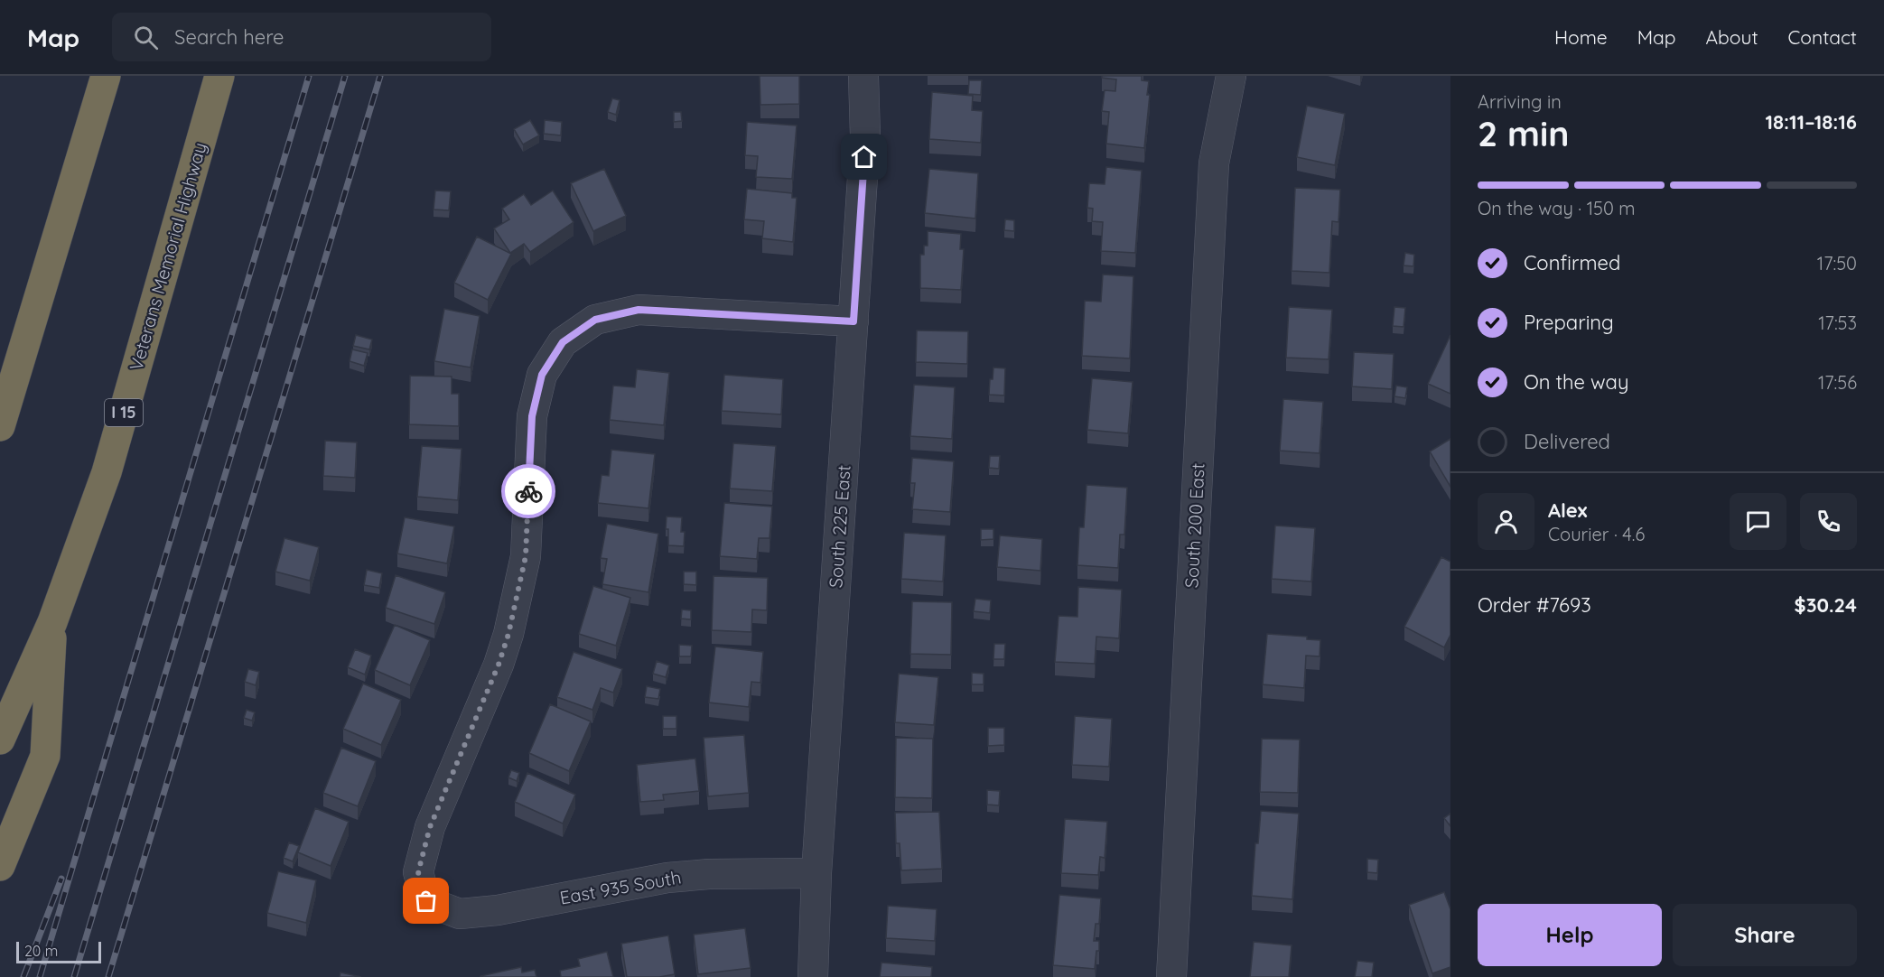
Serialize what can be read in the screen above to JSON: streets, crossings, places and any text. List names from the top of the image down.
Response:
{
  "streets": {
    "highway": ["Veterans Memorial Highway", "I 15"],
    "street": ["South 200 East", "South 225 East", "East 935 South"]
  },
  "crossings": [
    ["South 225 East", "East 935 South"]
  ],
  "scale_bar": "20 m",
  "page": {
    "header": "Map",
    "search": "Search here",
    "nav": [
      "Home",
      "Map",
      "About",
      "Contact"
    ],
    "heading": ["2 min", "Arriving in", "18:11–18:16"],
    "panel": [
      "Alex",
      "Courier · 4.6",
      "Order #7693",
      "$30.24"
    ],
    "bar": "On the way · 150 m",
    "list": [
      ["Confirmed", "17:50"],
      ["Preparing", "17:53"],
      ["On the way", "17:56"],
      "Delivered"
    ],
    "buttons": ["Help", "Share"],
    "scale": "20 m"
  }
}
